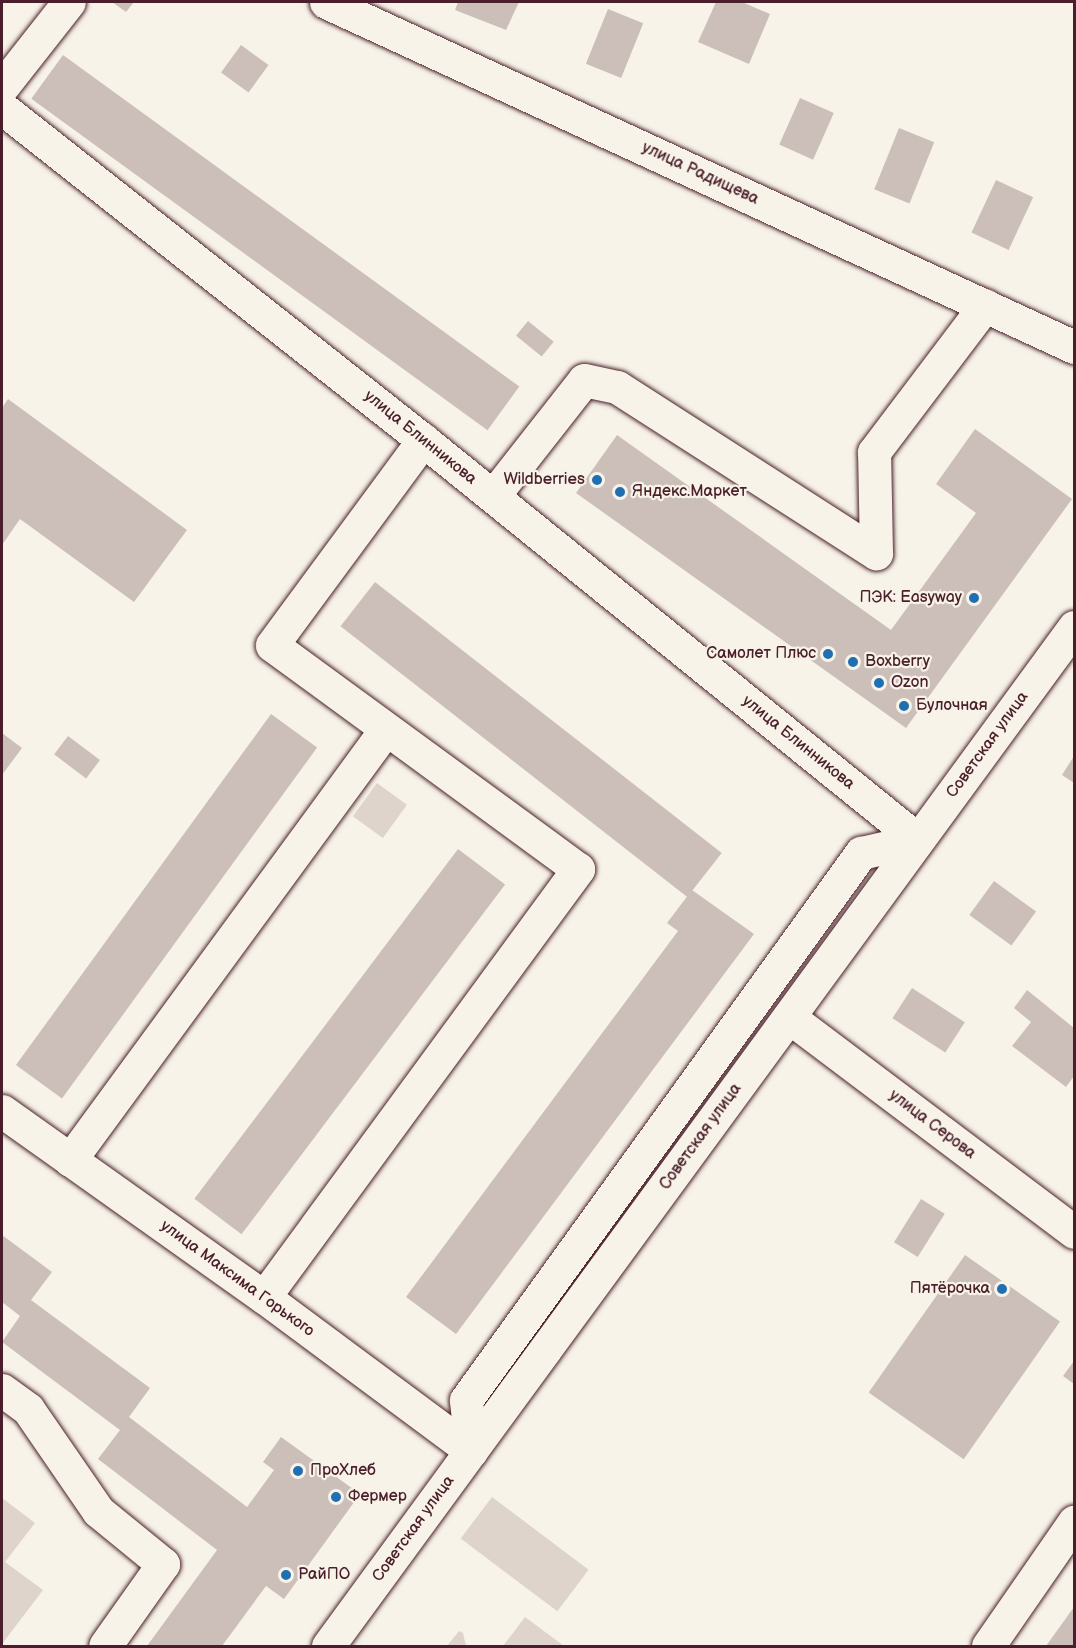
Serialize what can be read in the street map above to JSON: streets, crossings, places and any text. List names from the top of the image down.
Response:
{
  "streets": {
    "street": [
      "улица Радищева",
      "улица Блинникова",
      "Советская улица",
      "улица Серова",
      "улица Максима Горького"
    ]
  },
  "crossings": [
    ["улица Блинникова", "Советская улица"],
    ["Советская улица", "улица Серова"],
    ["Советская улица", "улица Максима Горького"]
  ],
  "places": [
    "Wildberries",
    "Яндекс.Маркет",
    "ПЭК: Easyway",
    "Самолет Плюс",
    "Boxberry",
    "Ozon",
    "Булочная",
    "Пятёрочка",
    "ПроХлеб",
    "Фермер",
    "РайПО"
  ]
}
